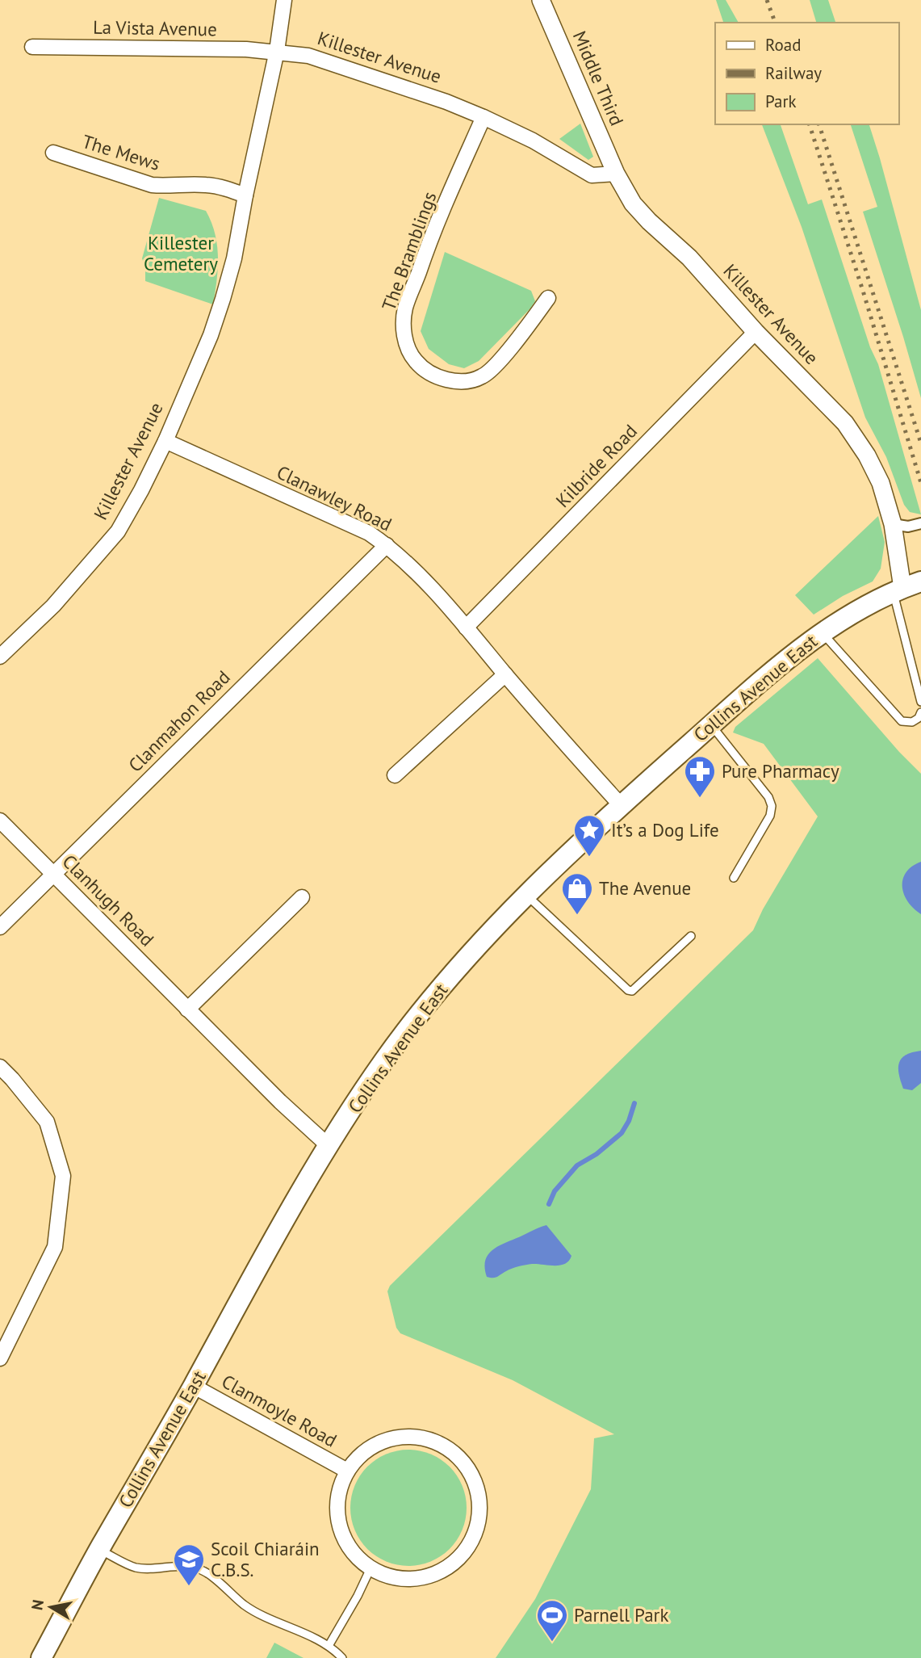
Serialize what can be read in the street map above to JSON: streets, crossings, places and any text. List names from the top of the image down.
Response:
{
  "streets": {
    "main road": ["Collins Avenue East"],
    "street": [
      "La Vista Avenue",
      "Killester Avenue",
      "Middle Third",
      "The Mews",
      "The Bramblings",
      "Kilbride Road",
      "Clanawley Road",
      "Clanmahon Road",
      "Clanhugh Road",
      "Clanmoyle Road"
    ]
  },
  "crossings": [
    ["La Vista Avenue", "Killester Avenue"],
    ["Killester Avenue", "Middle Third"],
    ["Killester Avenue", "The Mews"],
    ["Killester Avenue", "The Bramblings"],
    ["Killester Avenue", "Kilbride Road"],
    ["Killester Avenue", "Clanawley Road"],
    ["Killester Avenue", "Collins Avenue East"],
    ["Kilbride Road", "Clanawley Road"],
    ["Clanawley Road", "Collins Avenue East"],
    ["Clanawley Road", "Clanmahon Road"],
    ["Collins Avenue East", "Clanhugh Road"],
    ["Collins Avenue East", "Clanmoyle Road"],
    ["Clanmahon Road", "Clanhugh Road"]
  ],
  "parks": ["Killester Cemetery"],
  "places": {
    "pharmacy": ["Pure Pharmacy"],
    "place": ["It’s a Dog Life"],
    "shop": ["The Avenue"],
    "school or university": ["Scoil Chiaráin C.B.S."],
    "sports": ["Parnell Park"]
  },
  "legend": ["Road", "Railway", "Park"],
  "north": "left"
}
